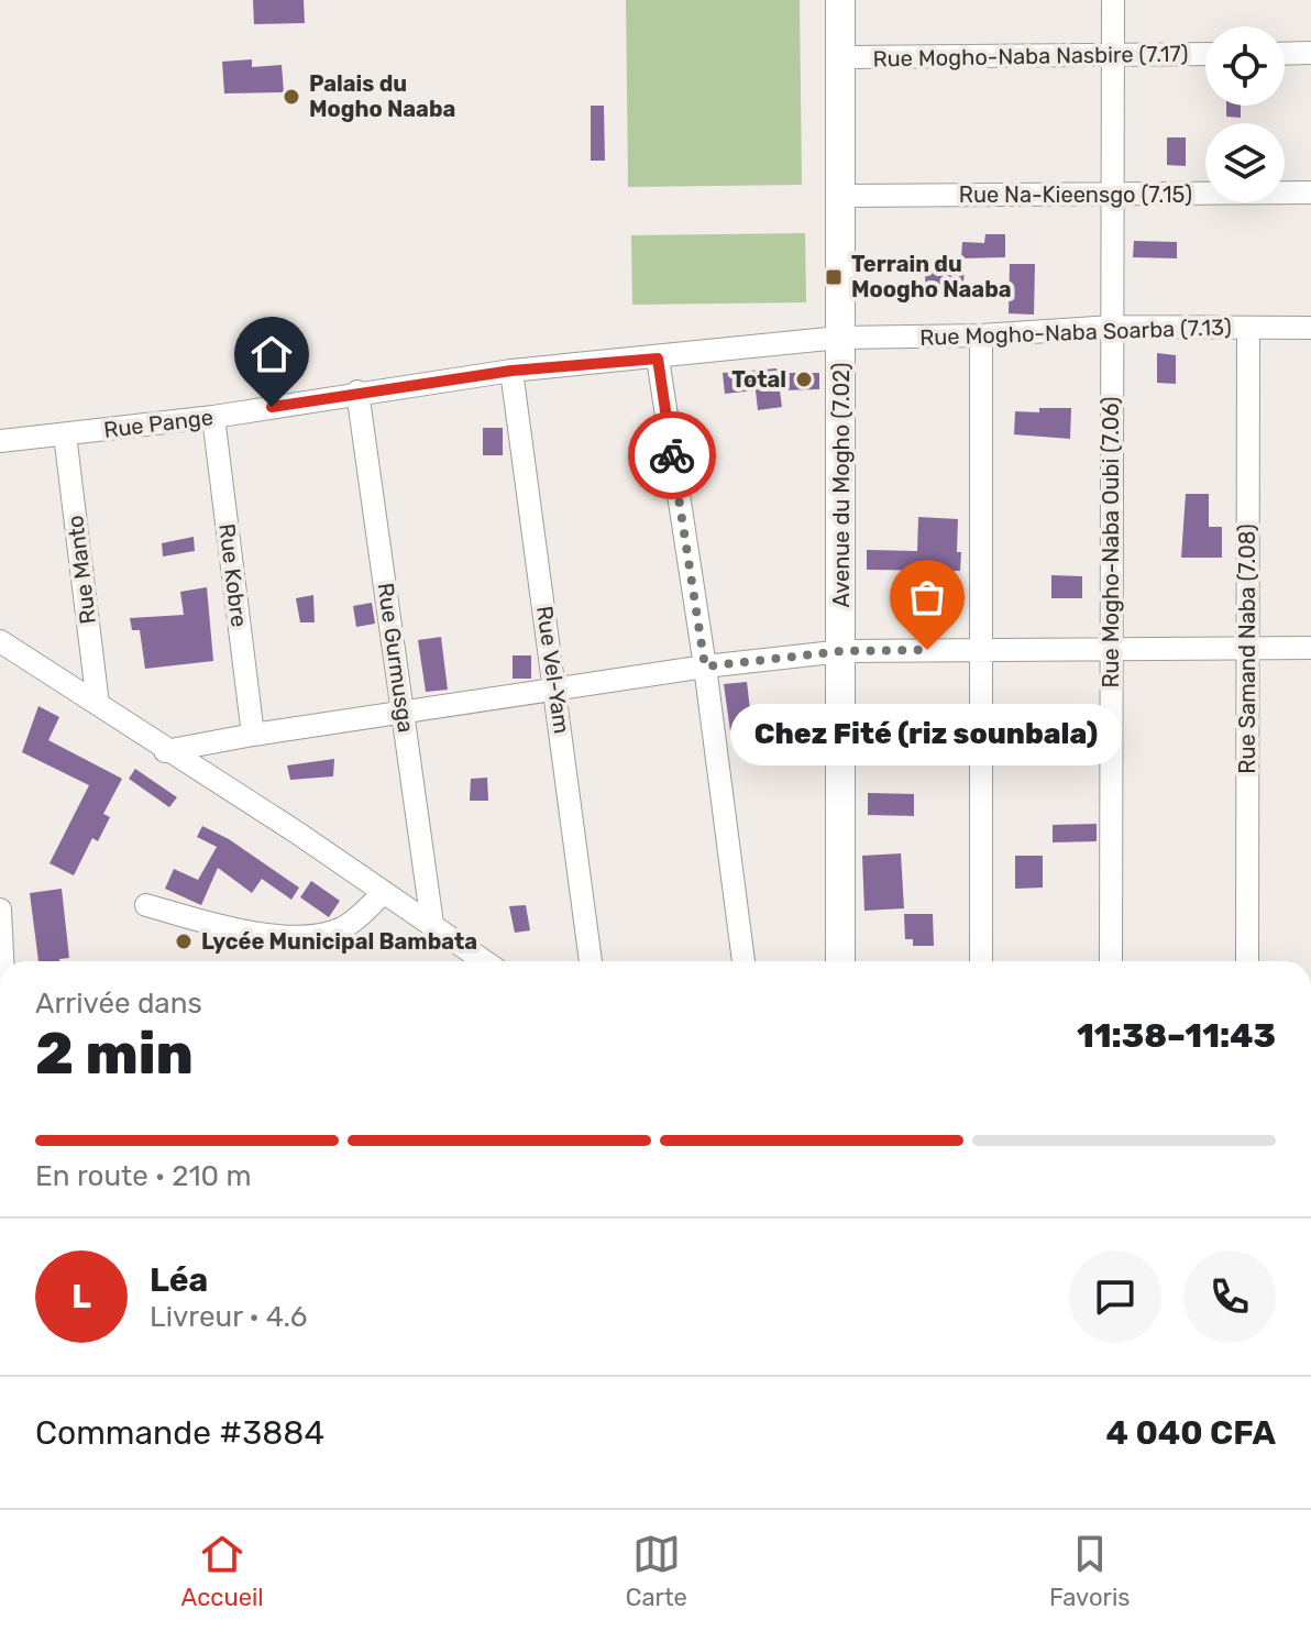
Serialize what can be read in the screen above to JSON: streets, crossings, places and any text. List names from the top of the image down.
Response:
{
  "streets": {
    "main road": ["Avenue du Mogho (7.02)"],
    "street": [
      "Rue Mogho-Naba Nasbire (7.17)",
      "Rue Na-Kieensgo (7.15)",
      "Rue Mogho-Naba Soarba (7.13)",
      "Rue Pange",
      "Rue Mogho-Naba Oubi (7.06)",
      "Rue Manto",
      "Rue Kobre",
      "Rue Samand Naba (7.08)",
      "Rue Gurmusga",
      "Rue Vel-Yam"
    ]
  },
  "crossings": [
    ["Rue Mogho-Naba Nasbire (7.17)", "Avenue du Mogho (7.02)"],
    ["Rue Mogho-Naba Nasbire (7.17)", "Rue Mogho-Naba Oubi (7.06)"],
    ["Rue Na-Kieensgo (7.15)", "Avenue du Mogho (7.02)"],
    ["Rue Na-Kieensgo (7.15)", "Rue Mogho-Naba Oubi (7.06)"],
    ["Rue Mogho-Naba Soarba (7.13)", "Rue Pange"],
    ["Rue Mogho-Naba Soarba (7.13)", "Avenue du Mogho (7.02)"],
    ["Rue Mogho-Naba Soarba (7.13)", "Rue Mogho-Naba Oubi (7.06)"],
    ["Rue Mogho-Naba Soarba (7.13)", "Rue Samand Naba (7.08)"],
    ["Rue Pange", "Avenue du Mogho (7.02)"],
    ["Rue Pange", "Rue Manto"],
    ["Rue Pange", "Rue Kobre"],
    ["Rue Pange", "Rue Gurmusga"],
    ["Rue Pange", "Rue Vel-Yam"]
  ],
  "places": {
    "other": [
      "Palais du Mogho Naaba",
      "Total",
      "Chez Fité (riz sounbala)",
      "Lycée Municipal Bambata"
    ],
    "transit": ["Terrain du Moogho Naaba"]
  },
  "page": {
    "bubble": "Chez Fité (riz sounbala)",
    "heading": ["2 min", "Arrivée dans", "11:38–11:43"],
    "panel": [
      "Léa",
      "Livreur · 4.6",
      "Commande #3884",
      "4 040 CFA"
    ],
    "bar": "En route · 210 m",
    "round": "L",
    "tabs": ["Accueil", "Carte", "Favoris"]
  }
}
